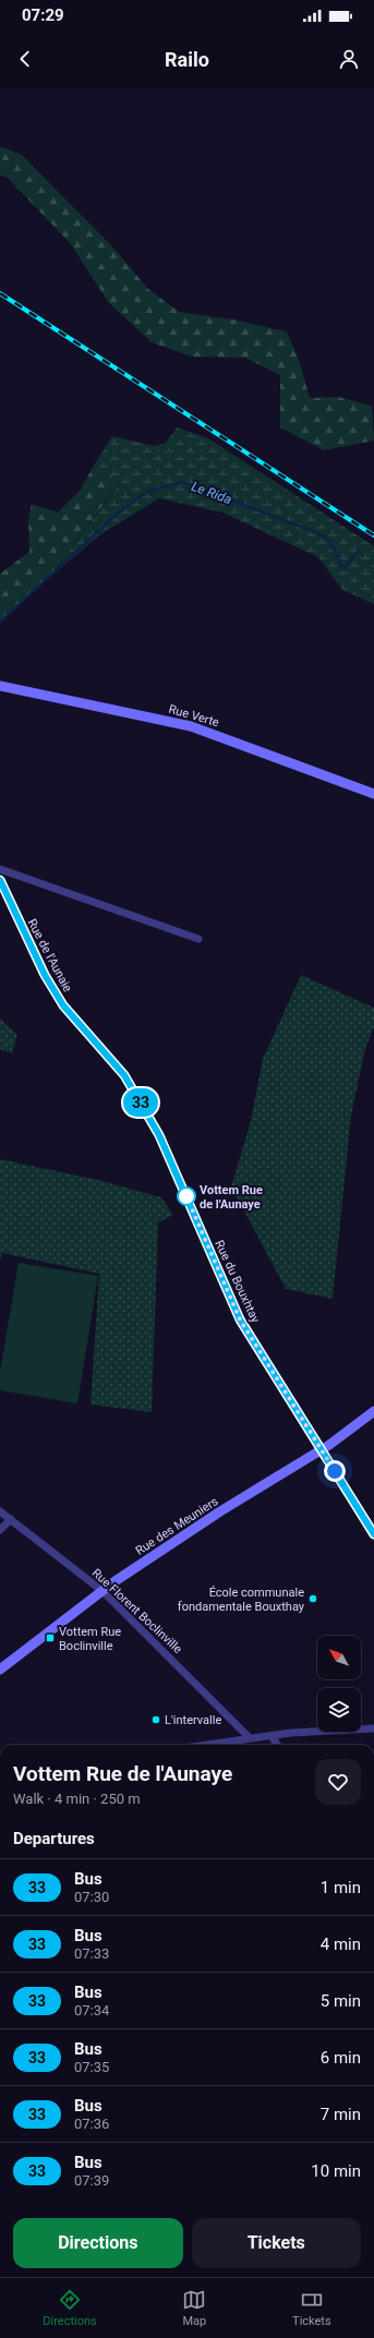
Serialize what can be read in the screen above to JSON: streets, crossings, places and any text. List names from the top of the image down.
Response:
{
  "streets": {
    "street": [
      "Rue Verte",
      "Rue de l'Aunaie",
      "Rue du Bouxhtay",
      "Rue des Meuniers",
      "Rue Florent Boclinville"
    ]
  },
  "crossings": [
    ["Rue de l'Aunaie", "Rue du Bouxhtay"],
    ["Rue du Bouxhtay", "Rue des Meuniers"],
    ["Rue des Meuniers", "Rue Florent Boclinville"]
  ],
  "water": ["Le Rida"],
  "places": {
    "other": ["Vottem Rue de l'Aunaye", "École communale fondamentale Bouxthay", "L'intervalle"],
    "transit": ["Vottem Rue Boclinville"]
  },
  "lines": ["bus line 33"],
  "north": "top left",
  "page": {
    "status": "07:29",
    "header": "Railo",
    "on_map": "33",
    "heading": [
      ["Vottem Rue de l'Aunaye", "Walk · 4 min · 250 m"],
      "Departures"
    ],
    "list": [
      {
        "mark": "33",
        "name": "Bus",
        "note": "07:30",
        "value": "1 min"
      },
      {
        "mark": "33",
        "name": "Bus",
        "note": "07:33",
        "value": "4 min"
      },
      {
        "mark": "33",
        "name": "Bus",
        "note": "07:34",
        "value": "5 min"
      },
      {
        "mark": "33",
        "name": "Bus",
        "note": "07:35",
        "value": "6 min"
      },
      {
        "mark": "33",
        "name": "Bus",
        "note": "07:36",
        "value": "7 min"
      },
      {
        "mark": "33",
        "name": "Bus",
        "note": "07:39",
        "value": "10 min"
      }
    ],
    "buttons": ["Directions", "Tickets"],
    "tabs": ["Directions", "Map", "Tickets"]
  }
}
